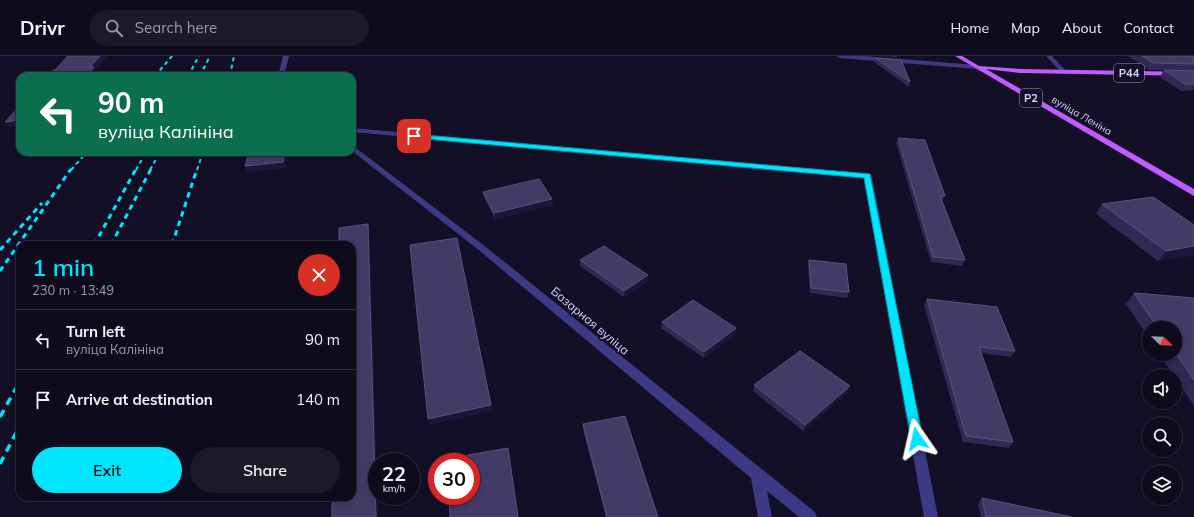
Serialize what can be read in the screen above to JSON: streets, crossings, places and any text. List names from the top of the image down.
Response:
{
  "streets": {
    "main road": ["Р44", "Р2", "вуліца Леніна"],
    "street": ["Базарная вуліца"]
  },
  "crossings": [
    ["Р44", "вуліца Леніна"]
  ],
  "north": "bottom right",
  "page": {
    "header": "Drivr",
    "search": "Search here",
    "nav": [
      "Home",
      "Map",
      "About",
      "Contact"
    ],
    "turn": ["90 m", "вуліца Калініна"],
    "heading": ["1 min", "230 m · 13:49"],
    "list": [
      {
        "name": "Turn left",
        "note": "вуліца Калініна",
        "value": "90 m"
      },
      {
        "name": "Arrive at destination",
        "value": "140 m"
      }
    ],
    "buttons": ["Exit", "Share"],
    "speed": "22 km/h",
    "limit": "30"
  }
}
